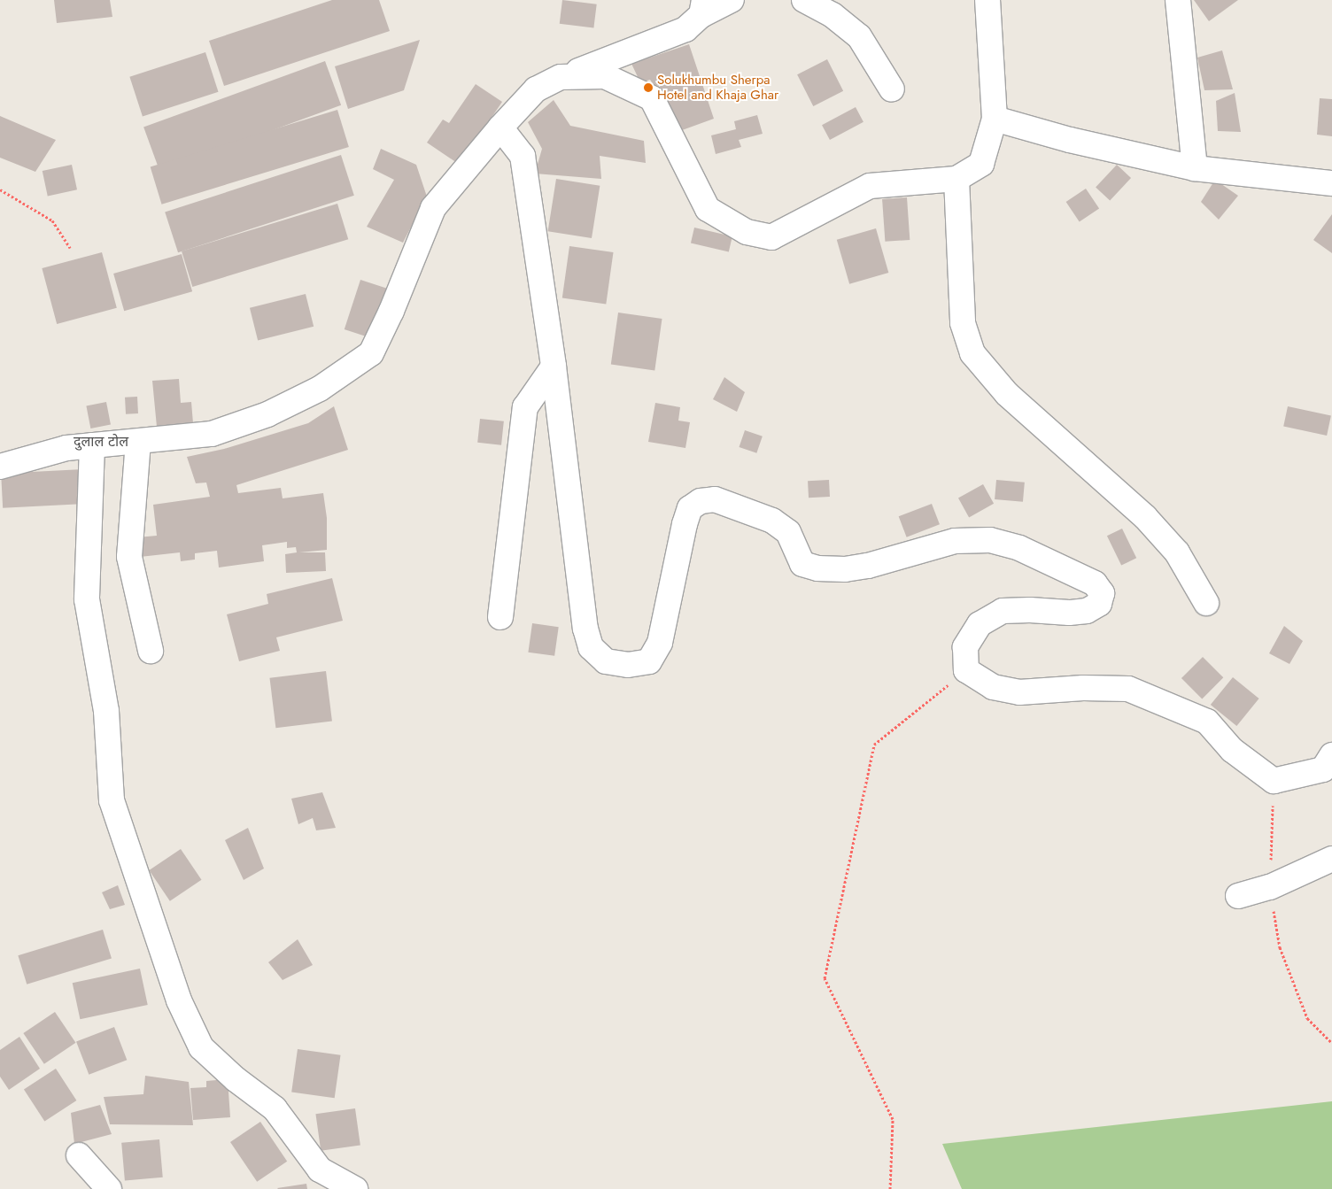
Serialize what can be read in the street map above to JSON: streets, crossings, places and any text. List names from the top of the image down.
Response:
{
  "districts": ["दुलाल टोल"],
  "places": ["Solukhumbu Sherpa Hotel and Khaja Ghar"]
}
